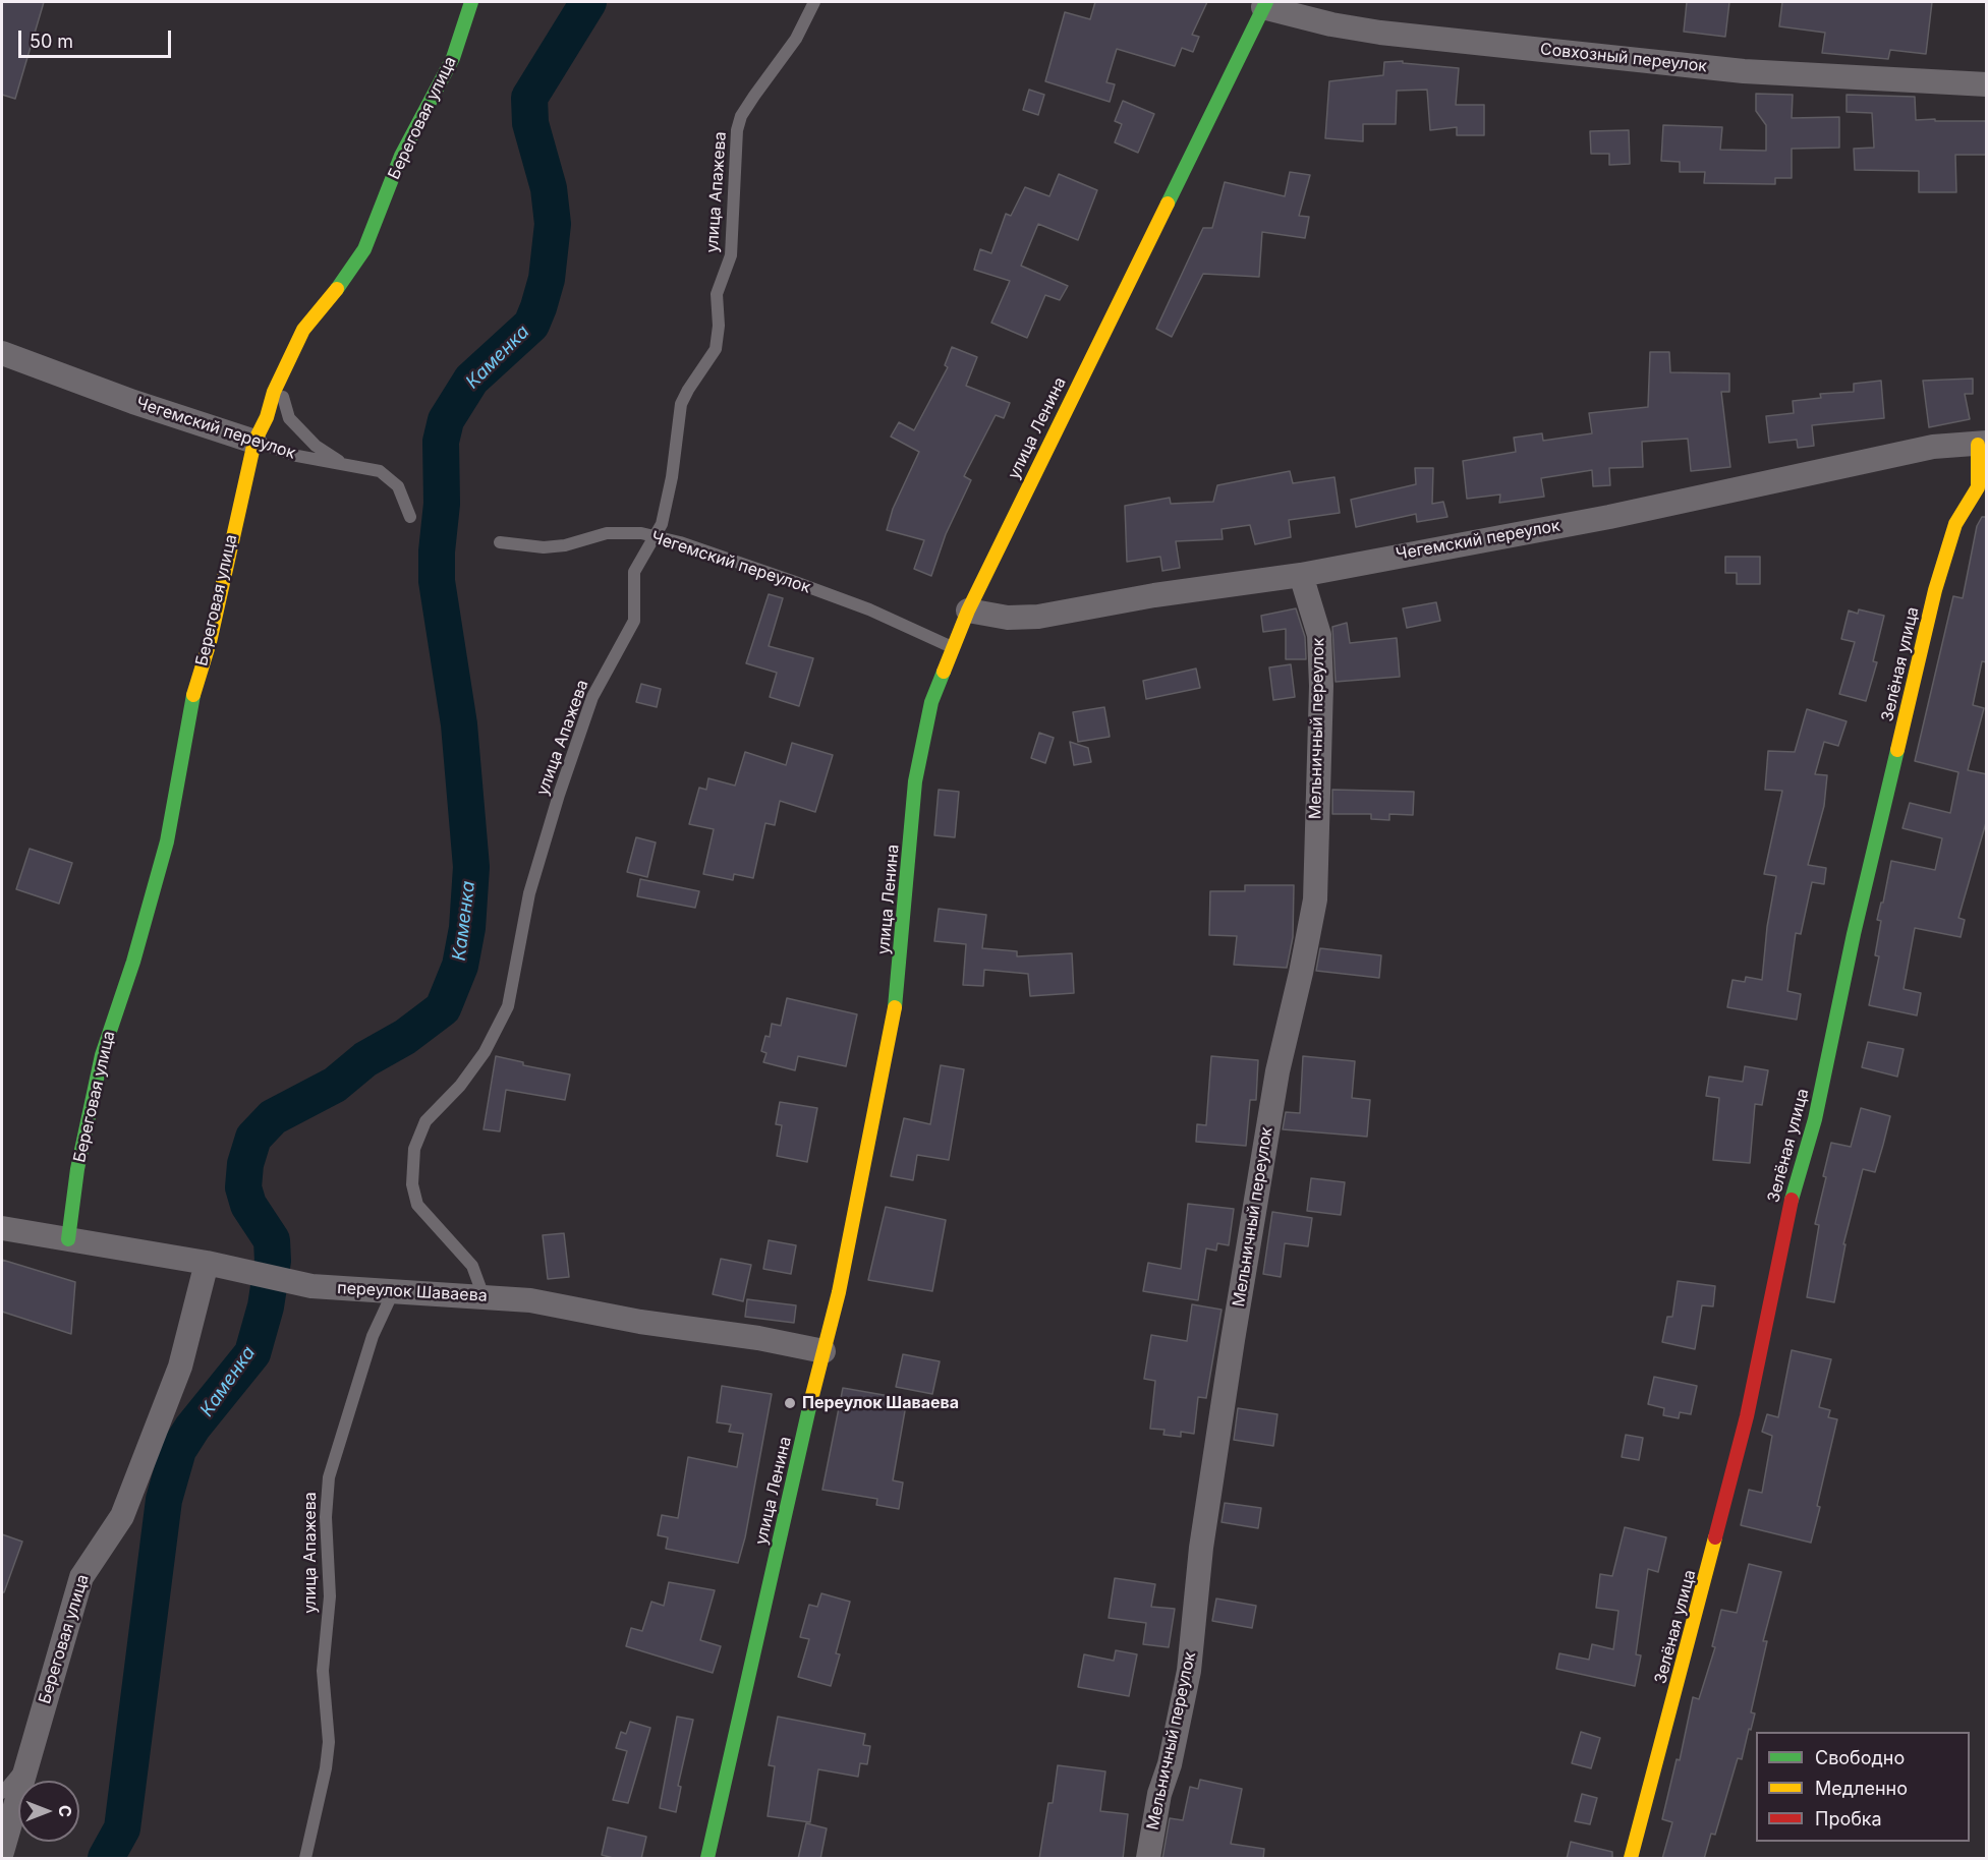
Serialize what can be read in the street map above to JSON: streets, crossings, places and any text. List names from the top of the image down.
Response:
{
  "streets": {
    "street": [
      "Совхозный переулок",
      "Береговая улица",
      "Чегемский переулок",
      "улица Ленина",
      "Зелёная улица",
      "Мельничный переулок",
      "переулок Шаваева"
    ],
    "lane": ["улица Апажева"]
  },
  "crossings": [
    ["Совхозный переулок", "улица Ленина"],
    ["Береговая улица", "Чегемский переулок"],
    ["Береговая улица", "переулок Шаваева"],
    ["улица Апажева", "Чегемский переулок"],
    ["улица Апажева", "переулок Шаваева"],
    ["Чегемский переулок", "улица Ленина"],
    ["Чегемский переулок", "Зелёная улица"],
    ["Чегемский переулок", "Мельничный переулок"],
    ["улица Ленина", "переулок Шаваева"]
  ],
  "water": ["Каменка"],
  "places": ["Переулок Шаваева"],
  "legend": ["Свободно", "Медленно", "Пробка"],
  "scale_bar": "50 m",
  "north": "right"
}
